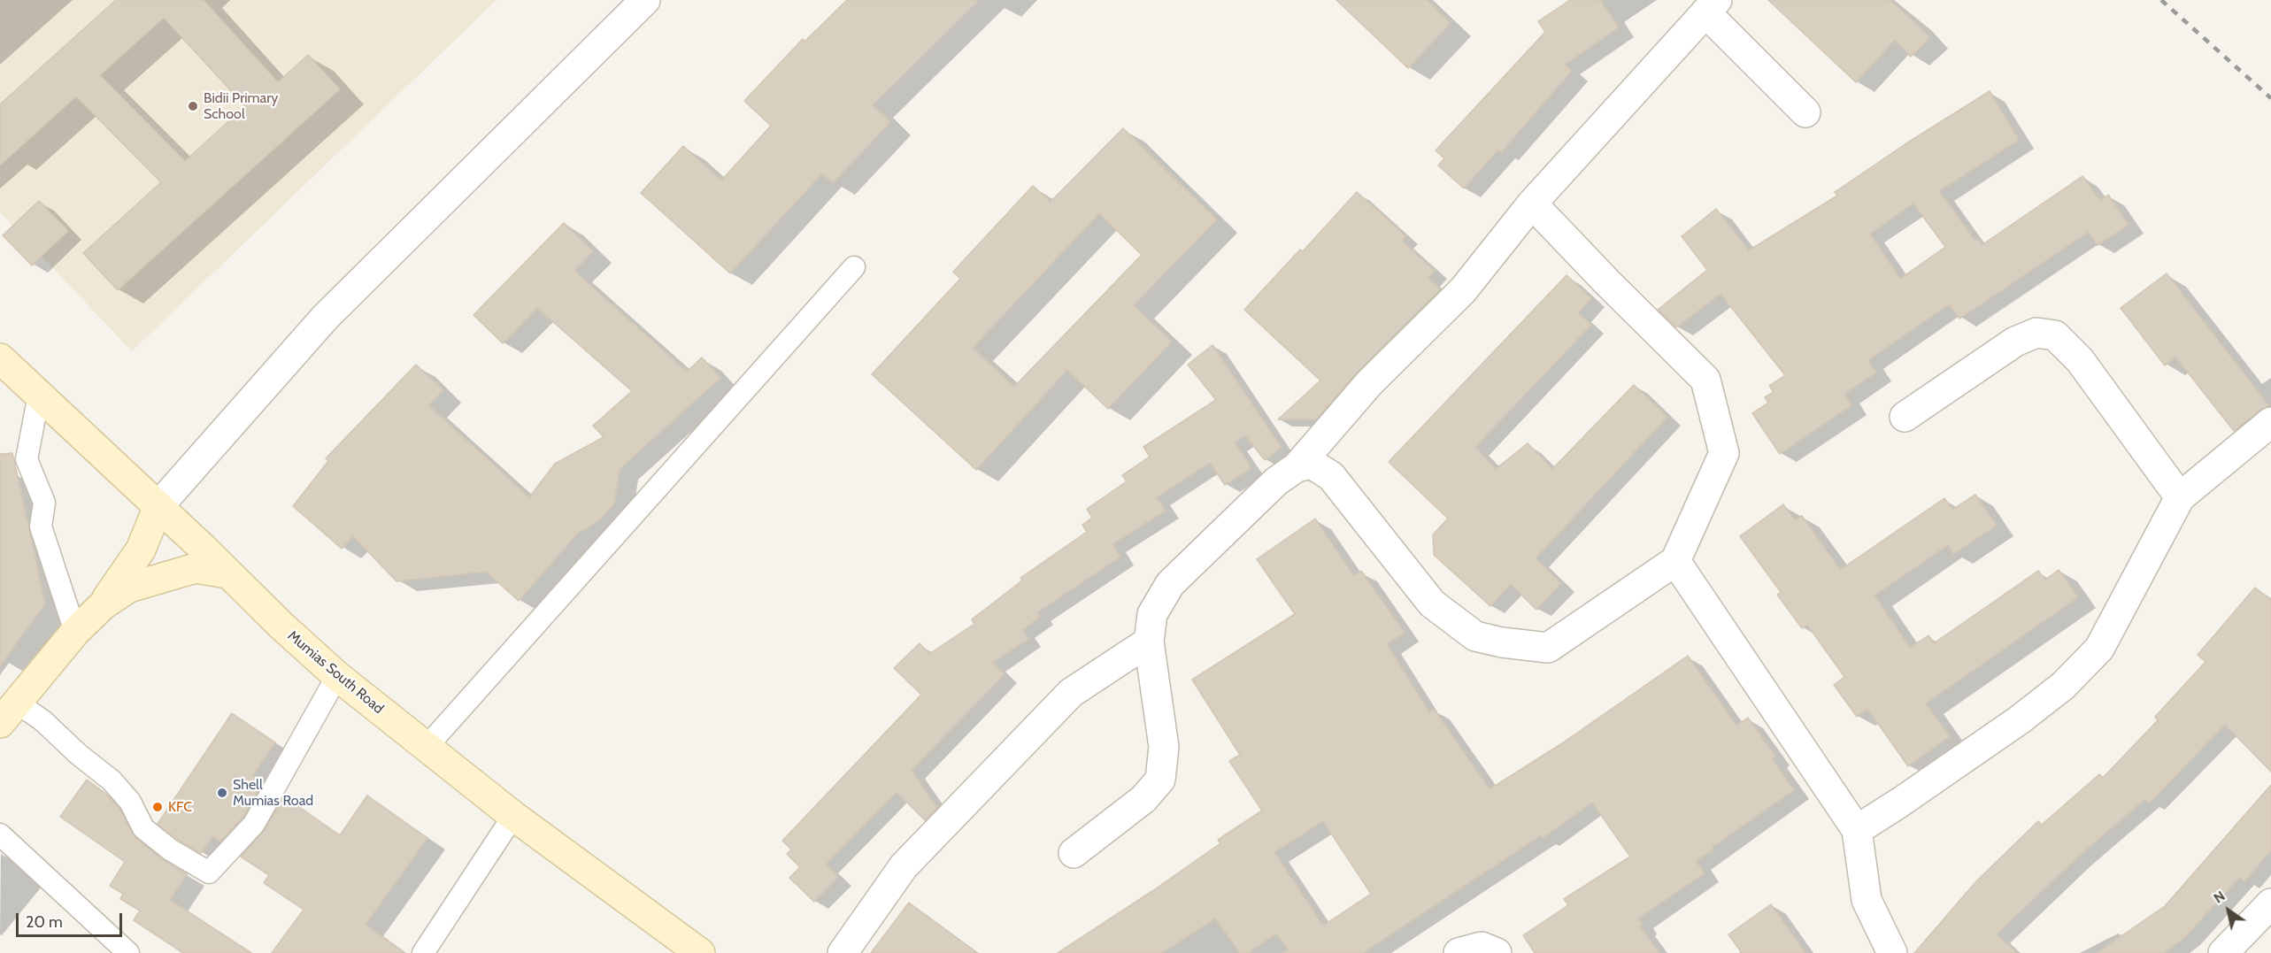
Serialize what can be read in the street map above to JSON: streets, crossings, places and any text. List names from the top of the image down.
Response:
{
  "streets": {
    "main road": ["Mumias South Road"]
  },
  "places": ["Bidii Primary School", "Shell Mumias Road", "KFC"],
  "scale_bar": "20 m",
  "north": "top left"
}
